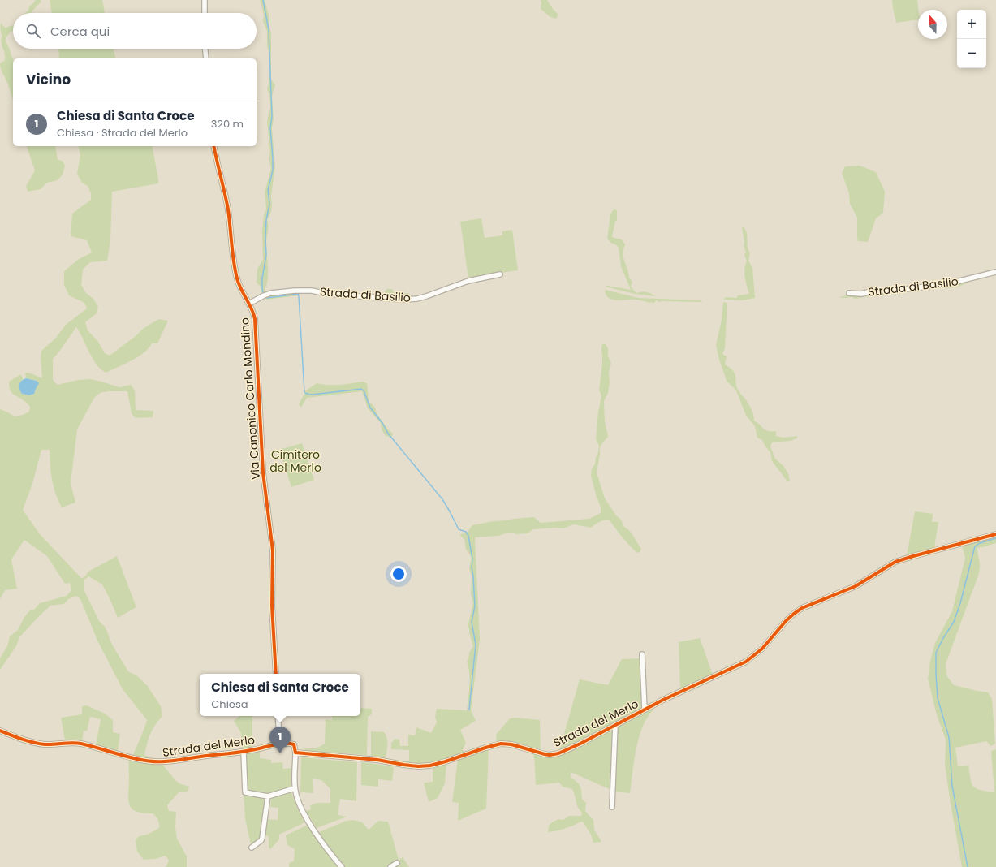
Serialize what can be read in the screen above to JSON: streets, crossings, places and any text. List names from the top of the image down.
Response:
{
  "streets": {
    "street": ["Strada di Basilio", "Via Canonico Carlo Mondino", "Strada del Merlo"]
  },
  "crossings": [
    ["Strada di Basilio", "Via Canonico Carlo Mondino"]
  ],
  "parks": ["Cimitero del Merlo"],
  "north": "top",
  "page": {
    "map_buttons": ["+", "−"],
    "search": "Cerca qui",
    "heading": "Vicino",
    "list": [
      {
        "mark": "1",
        "name": "Chiesa di Santa Croce",
        "note": "Chiesa · Strada del Merlo",
        "value": "320 m"
      }
    ],
    "popup": ["Chiesa di Santa Croce", "Chiesa"],
    "pins": "1"
  }
}
